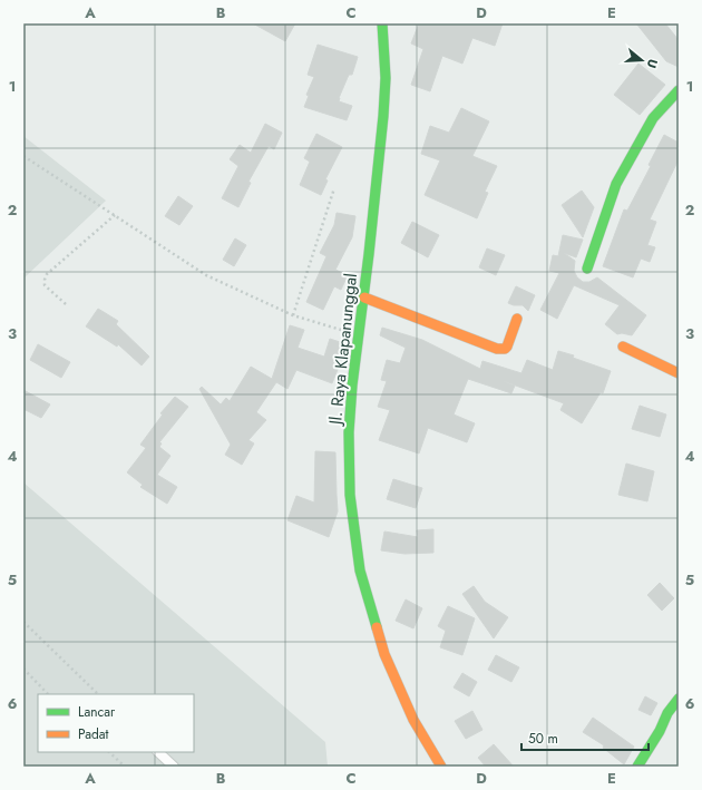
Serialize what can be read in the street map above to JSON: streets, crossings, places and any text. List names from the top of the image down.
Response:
{
  "streets": {
    "street": ["Jl. Raya Klapanunggal"]
  },
  "legend": ["Lancar", "Padat"],
  "scale_bar": "50 m",
  "north": "right",
  "grid": {
    "columns": [
      "A",
      "B",
      "C",
      "D",
      "E"
    ],
    "rows": [
      "1",
      "2",
      "3",
      "4",
      "5",
      "6"
    ]
  }
}
